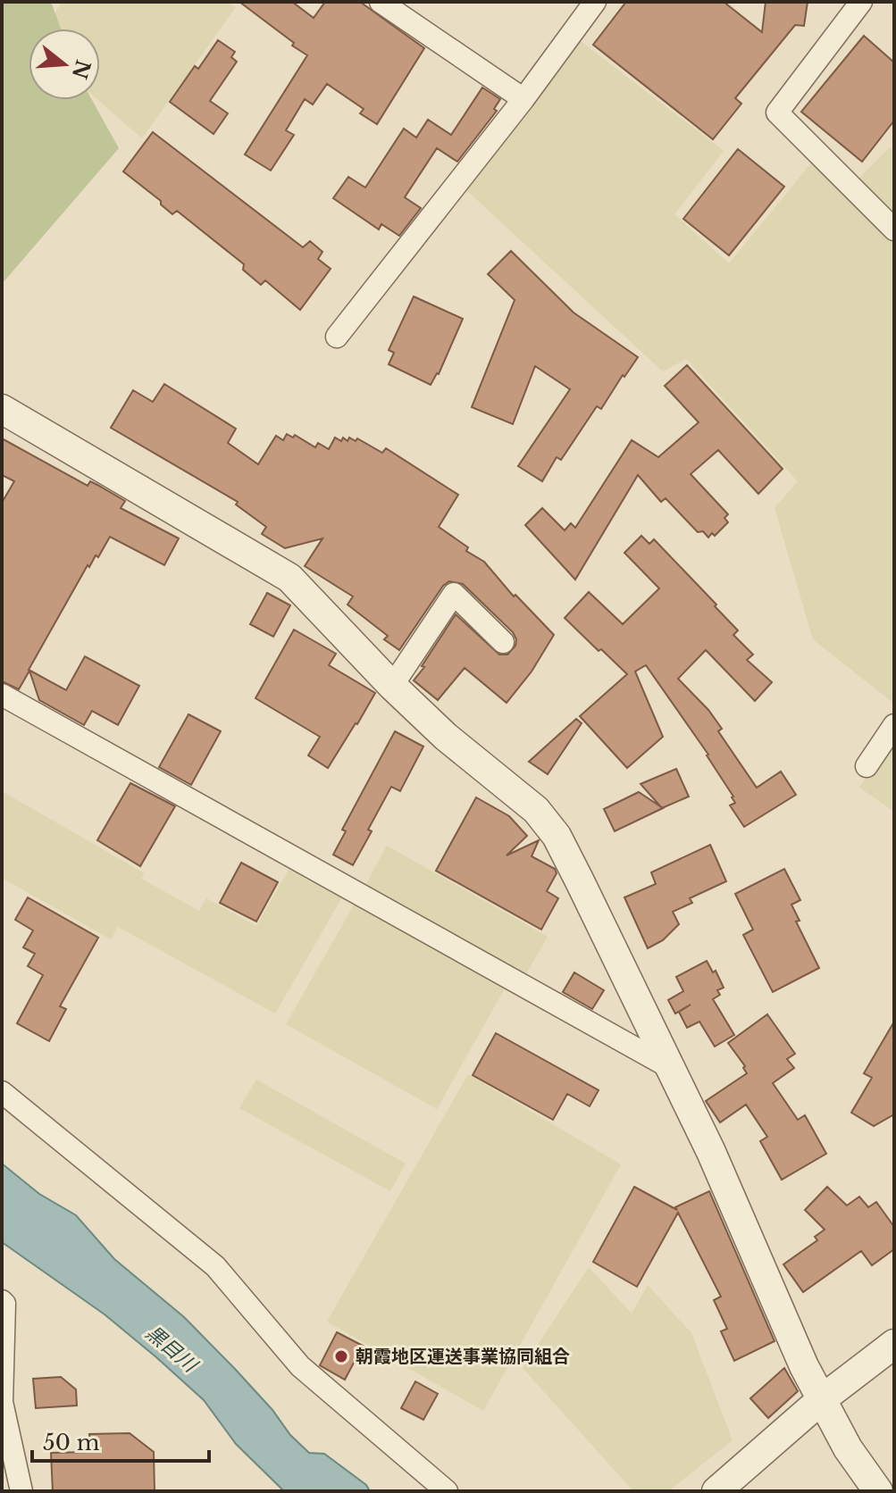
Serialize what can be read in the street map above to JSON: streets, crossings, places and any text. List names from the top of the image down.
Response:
{
  "water": ["黒目川"],
  "places": ["朝霞地区運送事業協同組合"],
  "scale_bar": "50 m",
  "north": "right"
}
